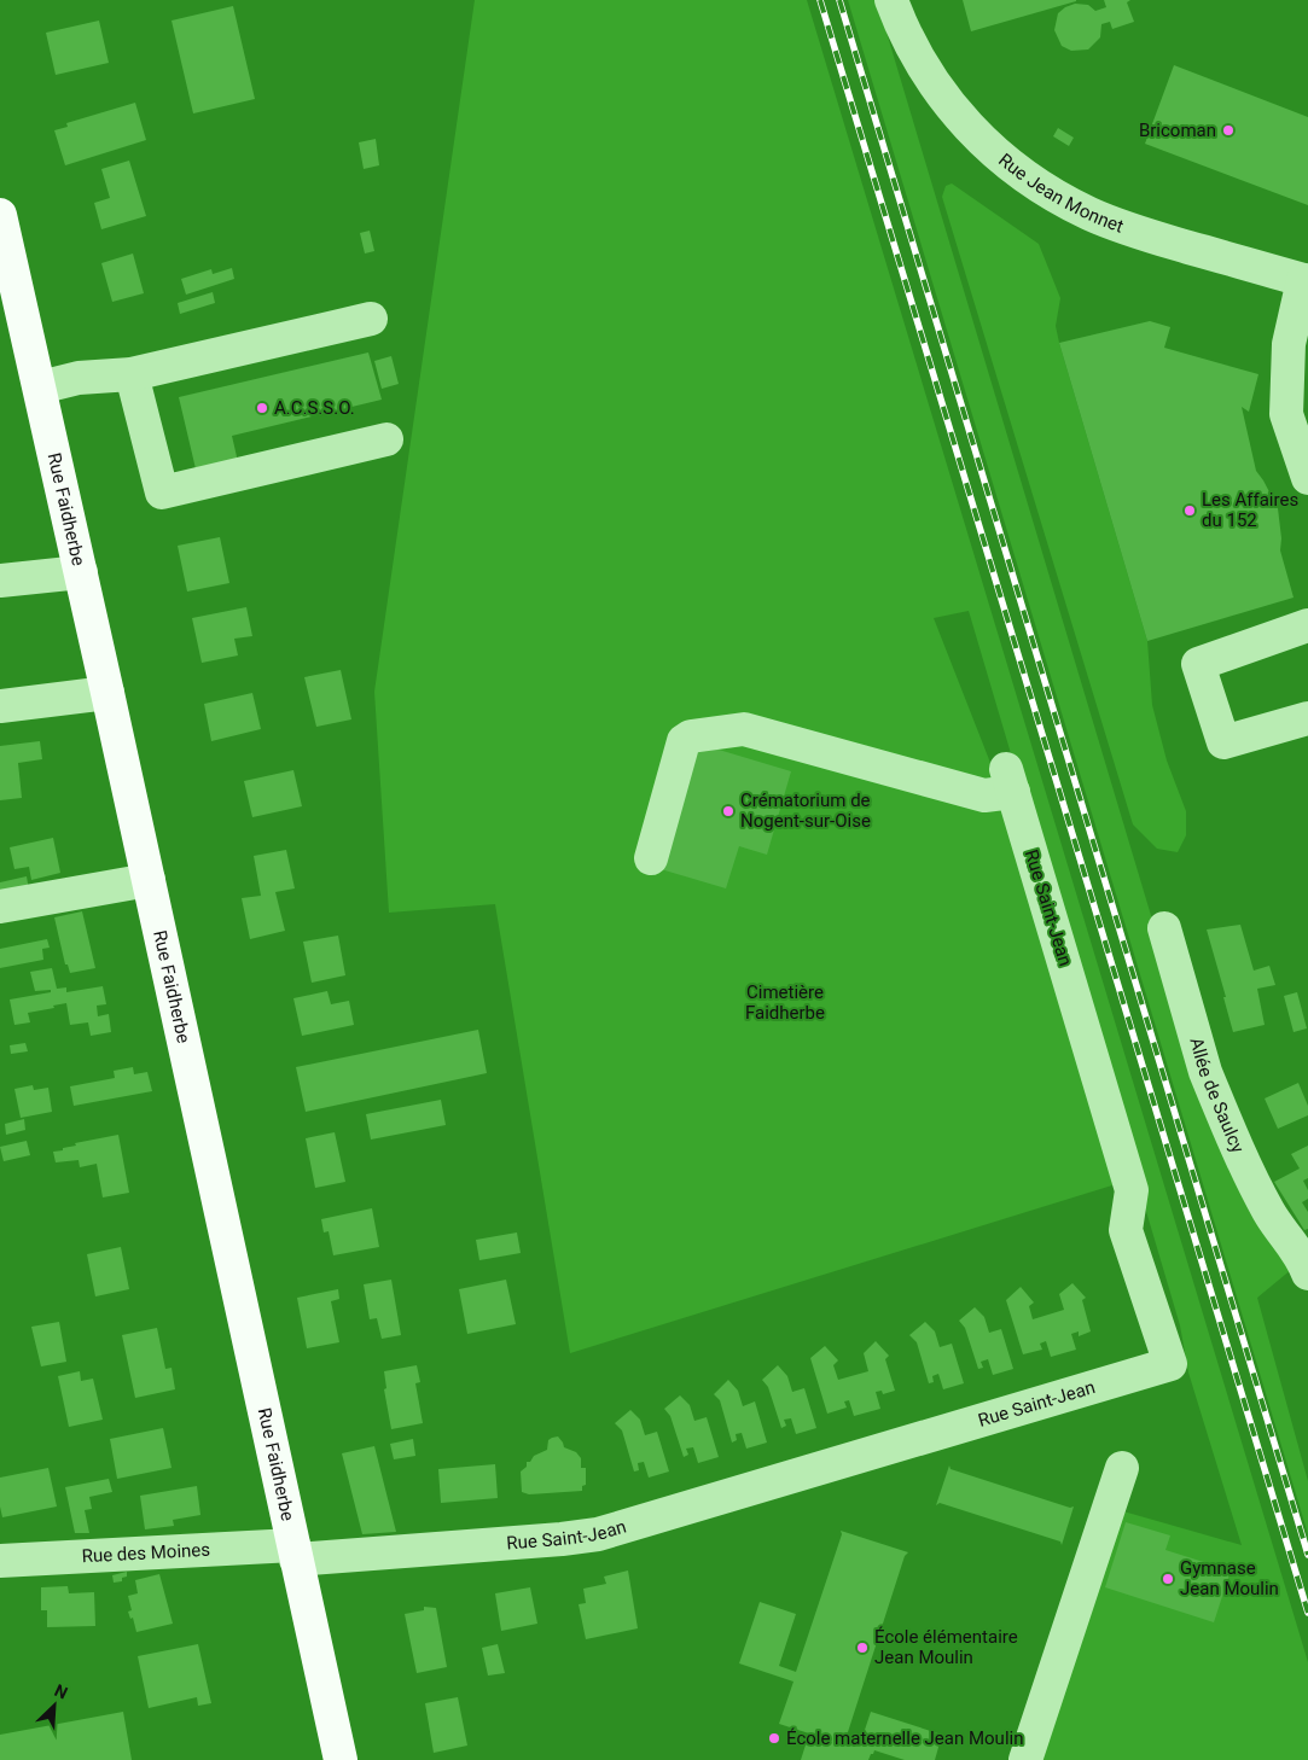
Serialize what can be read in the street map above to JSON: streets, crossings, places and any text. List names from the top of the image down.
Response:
{
  "streets": {
    "main road": ["Rue Faidherbe"],
    "street": [
      "Rue Jean Monnet",
      "Rue Saint-Jean",
      "Allée de Saulcy",
      "Rue des Moines"
    ]
  },
  "crossings": [
    ["Rue Faidherbe", "Rue Saint-Jean"],
    ["Rue Faidherbe", "Rue des Moines"],
    ["Rue Saint-Jean", "Rue des Moines"]
  ],
  "parks": ["Cimetière Faidherbe"],
  "places": [
    "Bricoman",
    "A.C.S.S.O.",
    "Les Affaires du 152",
    "Crématorium de Nogent-sur-Oise",
    "Gymnase Jean Moulin",
    "École élémentaire Jean Moulin",
    "École maternelle Jean Moulin"
  ],
  "north": "top right"
}
